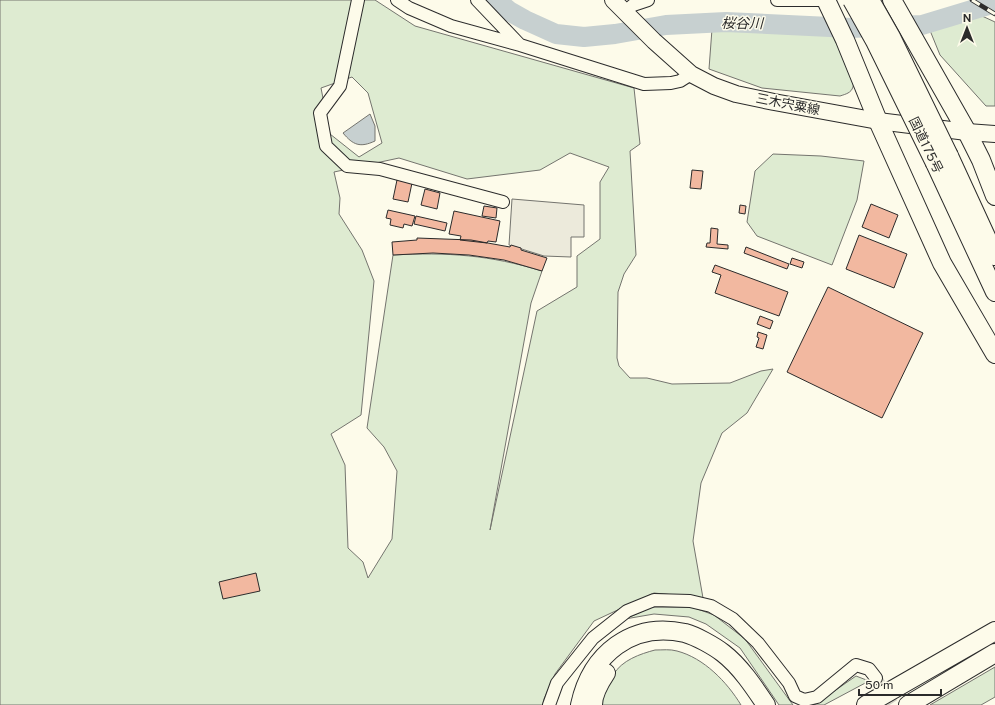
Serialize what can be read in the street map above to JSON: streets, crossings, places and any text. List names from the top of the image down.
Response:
{
  "streets": {
    "highway": ["国道175号"],
    "main road": ["三木宍粟線"]
  },
  "water": ["桜谷川"],
  "scale_bar": "50 m",
  "north": "top"
}
